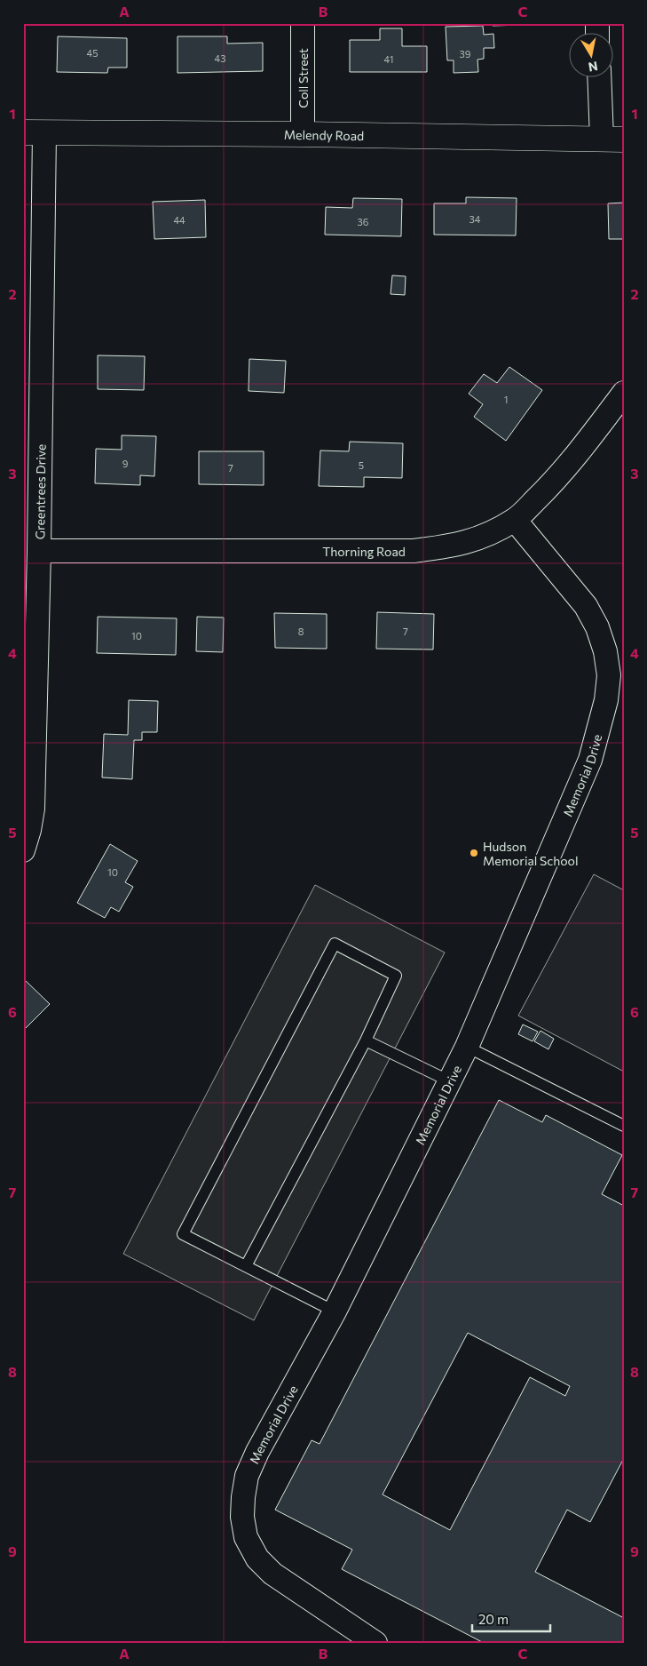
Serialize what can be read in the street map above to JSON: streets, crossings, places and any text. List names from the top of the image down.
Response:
{
  "streets": {
    "street": [
      "Coll Street",
      "Melendy Road",
      "Greentrees Drive",
      "Thorning Road",
      "Memorial Drive"
    ]
  },
  "crossings": [
    ["Coll Street", "Melendy Road"],
    ["Melendy Road", "Greentrees Drive"],
    ["Greentrees Drive", "Thorning Road"],
    ["Thorning Road", "Memorial Drive"]
  ],
  "places": ["Hudson Memorial School"],
  "house_numbers": [
    "45",
    "39",
    "43",
    "41",
    "34",
    "44",
    "36",
    "1",
    "9",
    "5",
    "7",
    "8",
    "7",
    "10",
    "10"
  ],
  "scale_bar": "20 m",
  "north": "bottom",
  "grid": {
    "columns": ["A", "B", "C"],
    "rows": [
      "1",
      "2",
      "3",
      "4",
      "5",
      "6",
      "7",
      "8",
      "9"
    ]
  }
}
